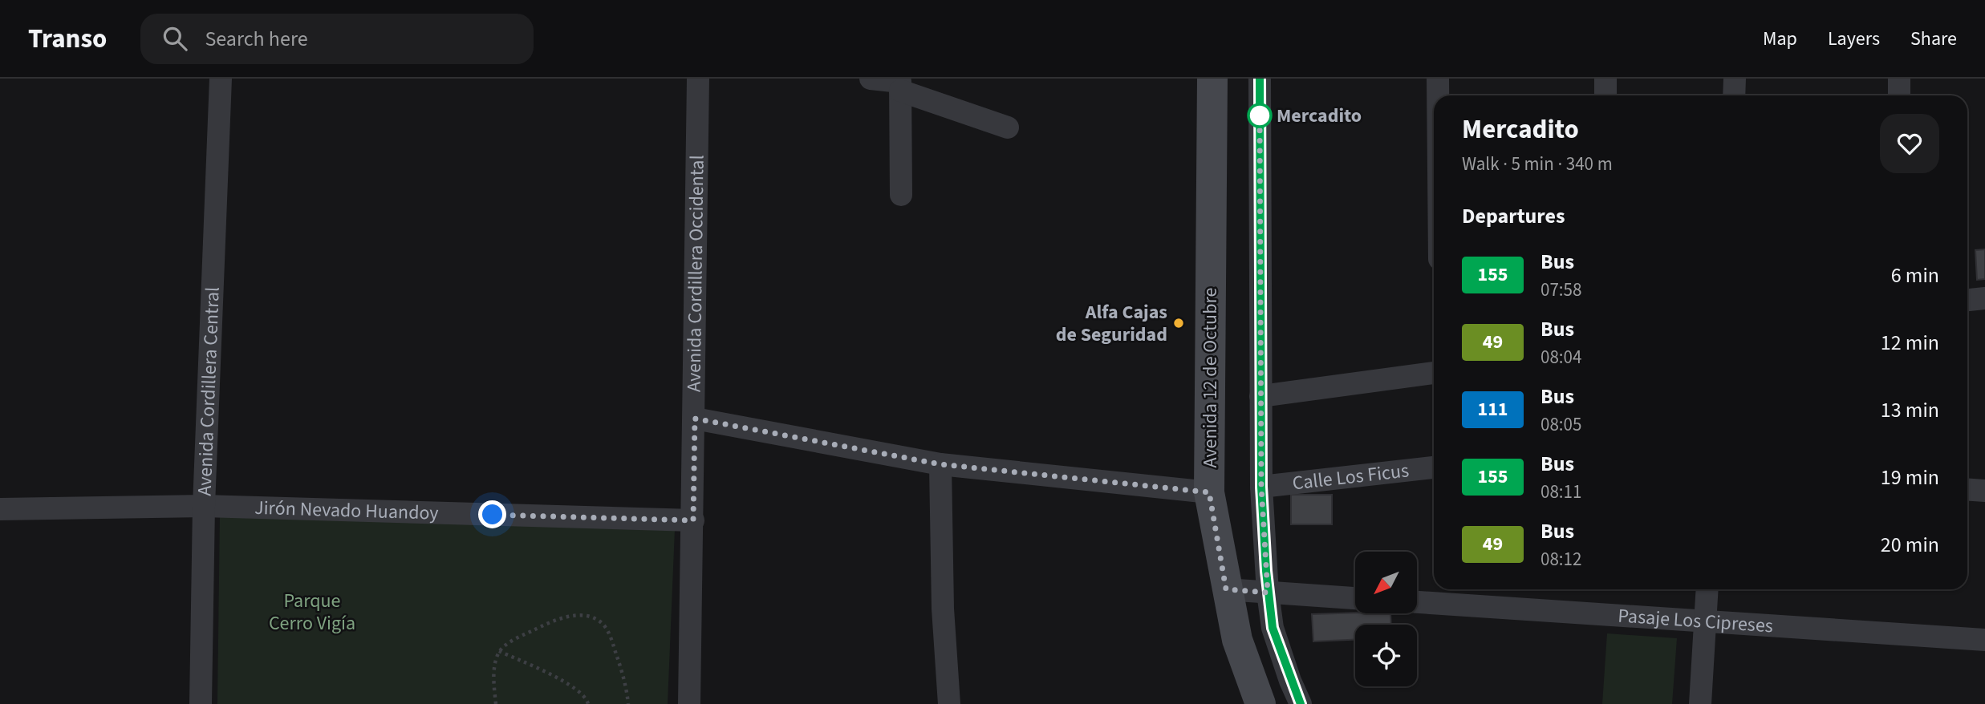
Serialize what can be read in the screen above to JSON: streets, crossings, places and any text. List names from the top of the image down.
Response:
{
  "streets": {
    "street": [
      "Avenida Cordillera Occidental",
      "Avenida 12 de Octubre",
      "Avenida Cordillera Central",
      "Calle Los Ficus",
      "Jirón Nevado Huandoy",
      "Pasaje Los Cipreses"
    ]
  },
  "crossings": [
    ["Avenida Cordillera Occidental", "Jirón Nevado Huandoy"],
    ["Avenida Cordillera Central", "Jirón Nevado Huandoy"]
  ],
  "parks": ["Parque Cerro Vigía"],
  "places": ["Mercadito", "Alfa Cajas de Seguridad"],
  "lines": ["bus line 155"],
  "north": "bottom left",
  "page": {
    "header": "Transo",
    "search": "Search here",
    "nav": ["Map", "Layers", "Share"],
    "heading": [
      ["Mercadito", "Walk · 5 min · 340 m"],
      "Departures"
    ],
    "list": [
      {
        "mark": "155",
        "name": "Bus",
        "note": "07:58",
        "value": "6 min"
      },
      {
        "mark": "49",
        "name": "Bus",
        "note": "08:04",
        "value": "12 min"
      },
      {
        "mark": "111",
        "name": "Bus",
        "note": "08:05",
        "value": "13 min"
      },
      {
        "mark": "155",
        "name": "Bus",
        "note": "08:11",
        "value": "19 min"
      },
      {
        "mark": "49",
        "name": "Bus",
        "note": "08:12",
        "value": "20 min"
      }
    ]
  }
}
